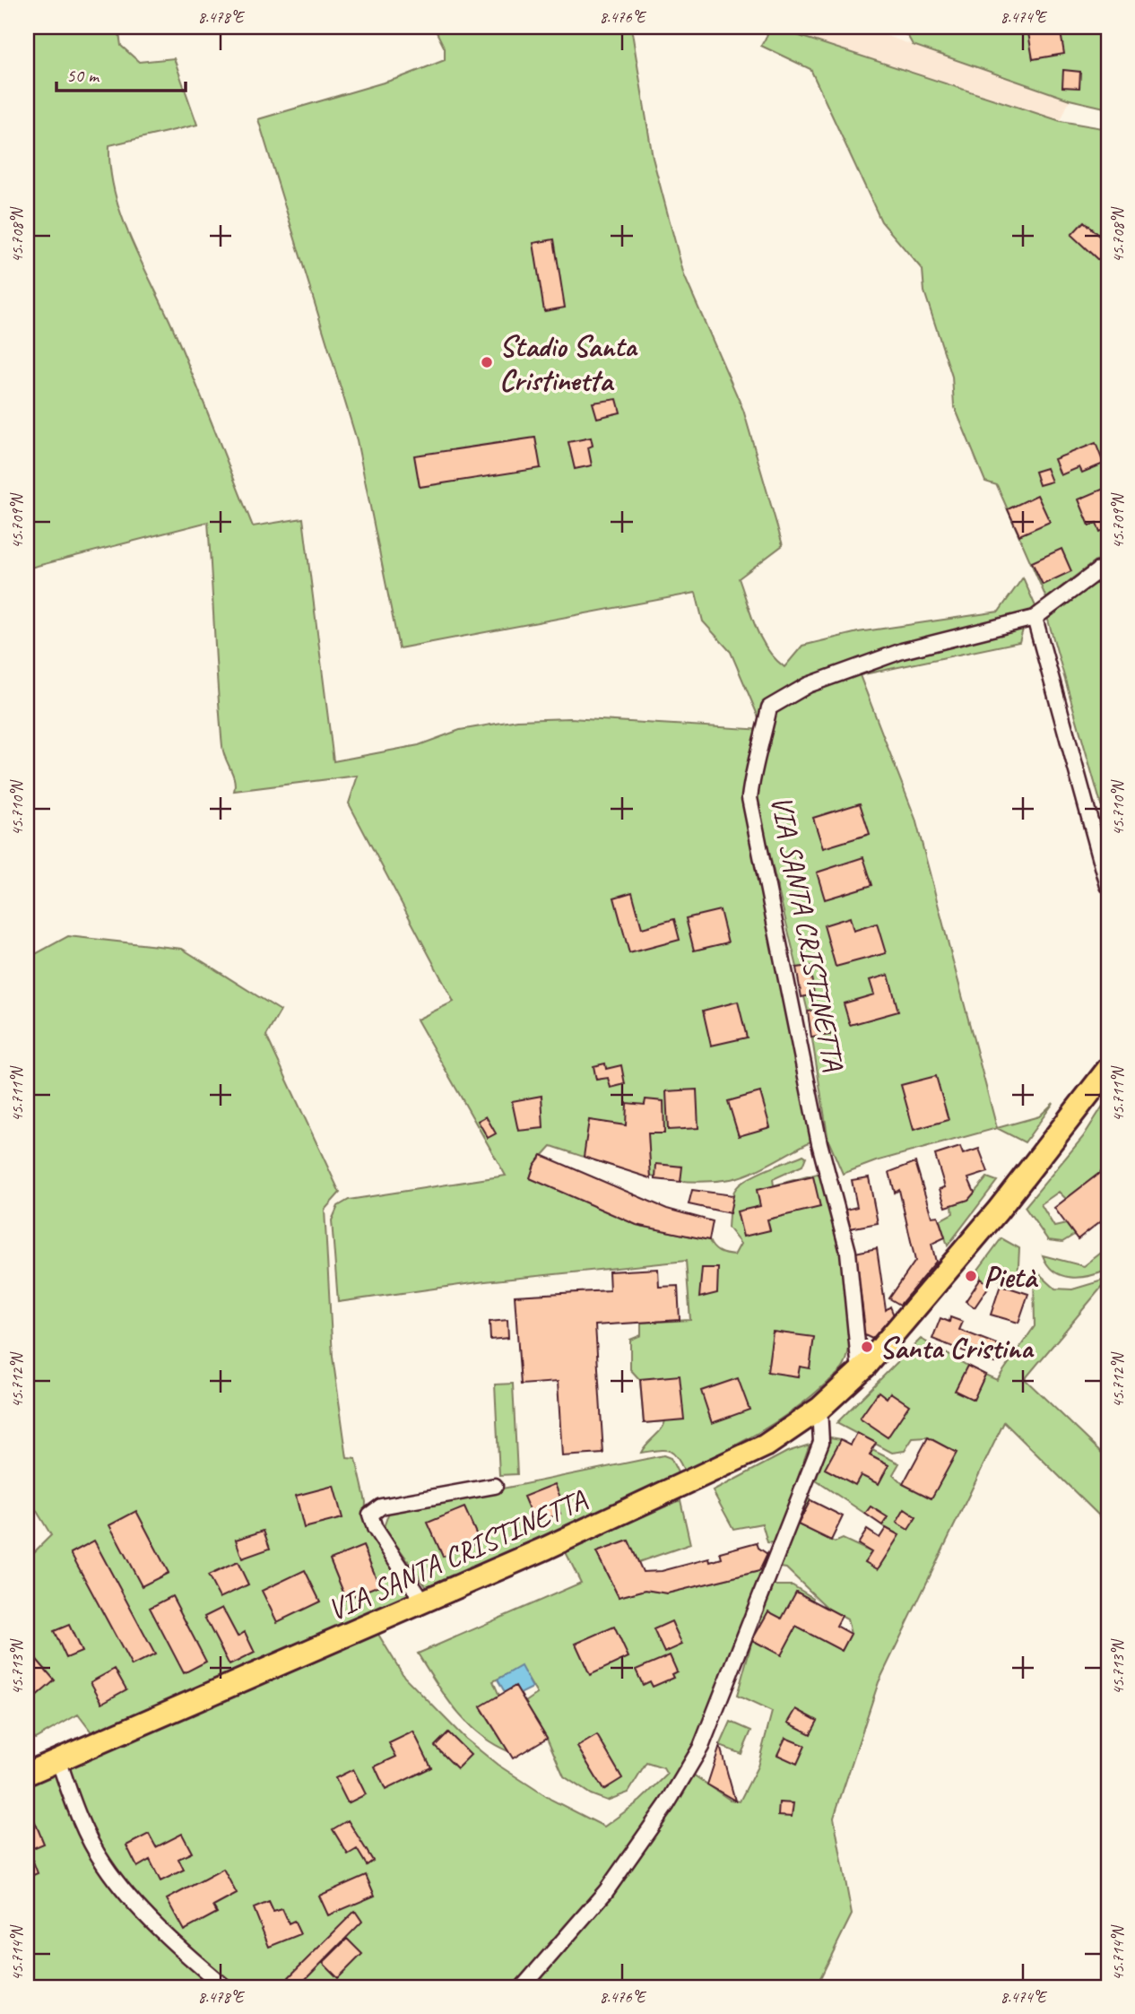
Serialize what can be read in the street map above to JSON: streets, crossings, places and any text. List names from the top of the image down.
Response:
{
  "streets": {
    "main road": ["VIA SANTA CRISTINETTA"]
  },
  "places": ["Stadio Santa Cristinetta", "Pietà", "Santa Cristina"],
  "scale_bar": "50 m",
  "coordinates": [
    "8.478°E",
    "8.476°E",
    "8.474°E",
    "45.708°N",
    "45.709°N",
    "45.710°N",
    "45.711°N",
    "45.712°N",
    "45.713°N",
    "45.714°N"
  ]
}
